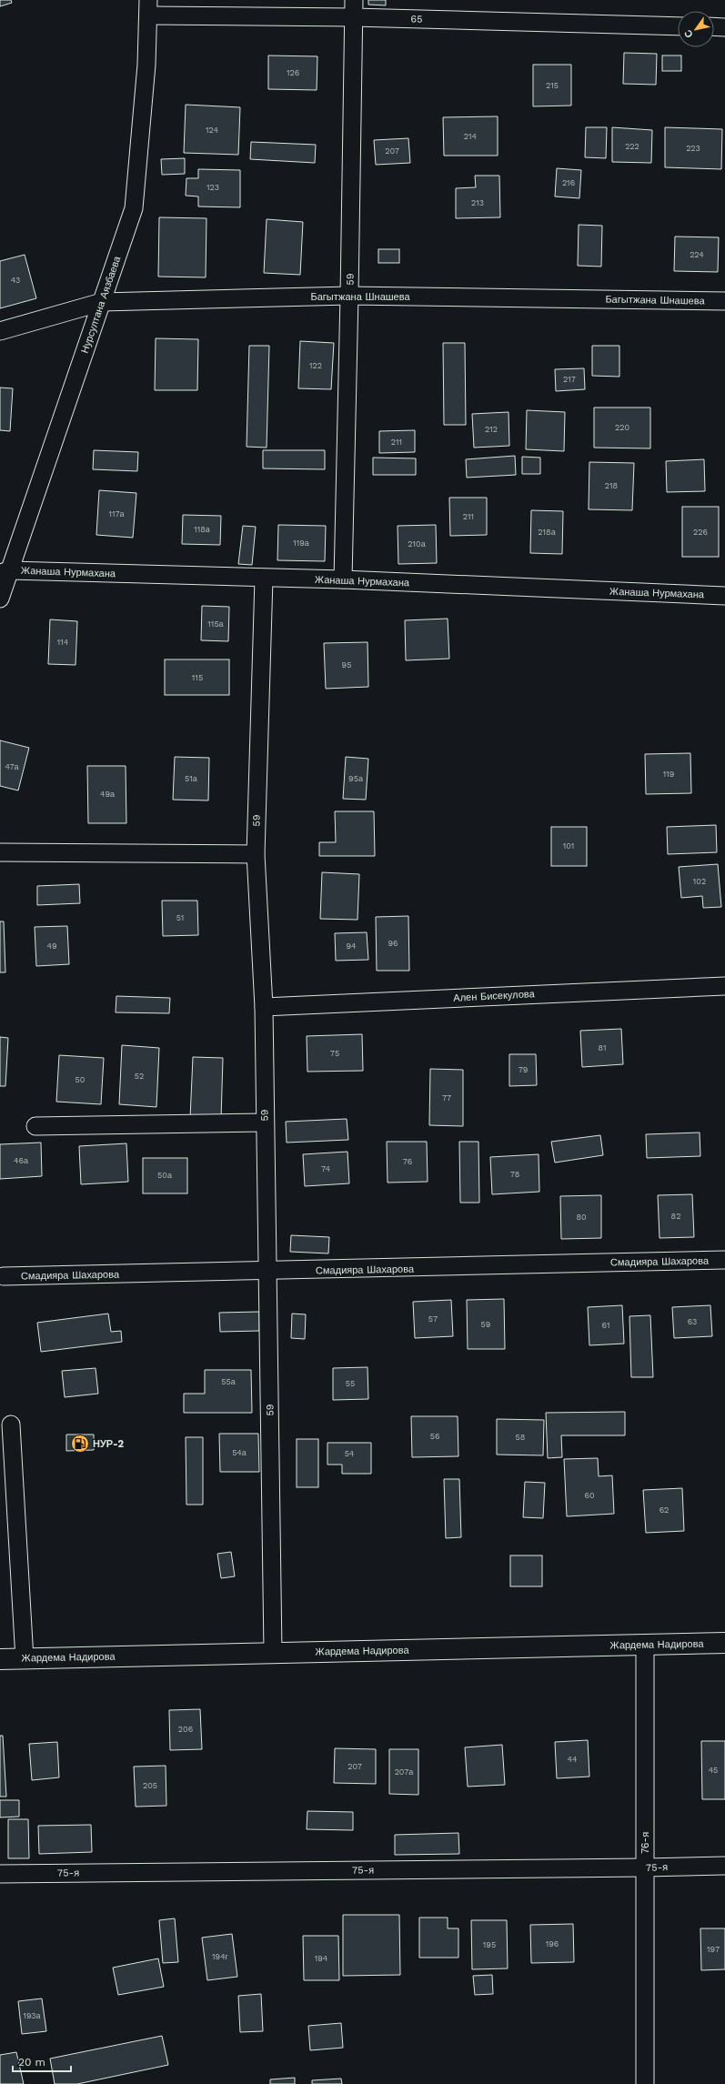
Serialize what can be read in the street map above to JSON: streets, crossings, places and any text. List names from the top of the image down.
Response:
{
  "streets": {
    "highway": ["Жардема Надирова"],
    "street": [
      "65",
      "59",
      "Багытжана Шнашева",
      "Нурсултана Аязбаева",
      "Жанаша Нурмахана",
      "Ален Бисекулова",
      "Смадияра Шахарова",
      "76-я",
      "75-я"
    ]
  },
  "crossings": [
    ["65", "59"],
    ["65", "Нурсултана Аязбаева"],
    ["59", "Багытжана Шнашева"],
    ["59", "Жанаша Нурмахана"],
    ["59", "Ален Бисекулова"],
    ["59", "Смадияра Шахарова"],
    ["59", "Жардема Надирова"],
    ["Багытжана Шнашева", "Нурсултана Аязбаева"],
    ["Нурсултана Аязбаева", "Жанаша Нурмахана"],
    ["Жардема Надирова", "76-я"],
    ["76-я", "75-я"]
  ],
  "places": {
    "fuel station": ["НУР-2"]
  },
  "house_numbers": [
    "126",
    "215",
    "124",
    "214",
    "222",
    "223",
    "207",
    "216",
    "123",
    "213",
    "224",
    "43",
    "122",
    "217",
    "220",
    "212",
    "211",
    "218",
    "117а",
    "211",
    "118а",
    "218а",
    "226",
    "119а",
    "210а",
    "115а",
    "114",
    "95",
    "115",
    "47а",
    "119",
    "51а",
    "95а",
    "49а",
    "101",
    "102",
    "51",
    "96",
    "49",
    "94",
    "81",
    "75",
    "79",
    "52",
    "50",
    "77",
    "46а",
    "76",
    "74",
    "78",
    "50а",
    "82",
    "80",
    "57",
    "63",
    "59",
    "61",
    "55а",
    "55",
    "56",
    "58",
    "54а",
    "54",
    "60",
    "62",
    "206",
    "44",
    "207",
    "45",
    "207а",
    "205",
    "196",
    "195",
    "197",
    "194г",
    "194",
    "193а"
  ],
  "scale_bar": "20 m",
  "north": "bottom left"
}
